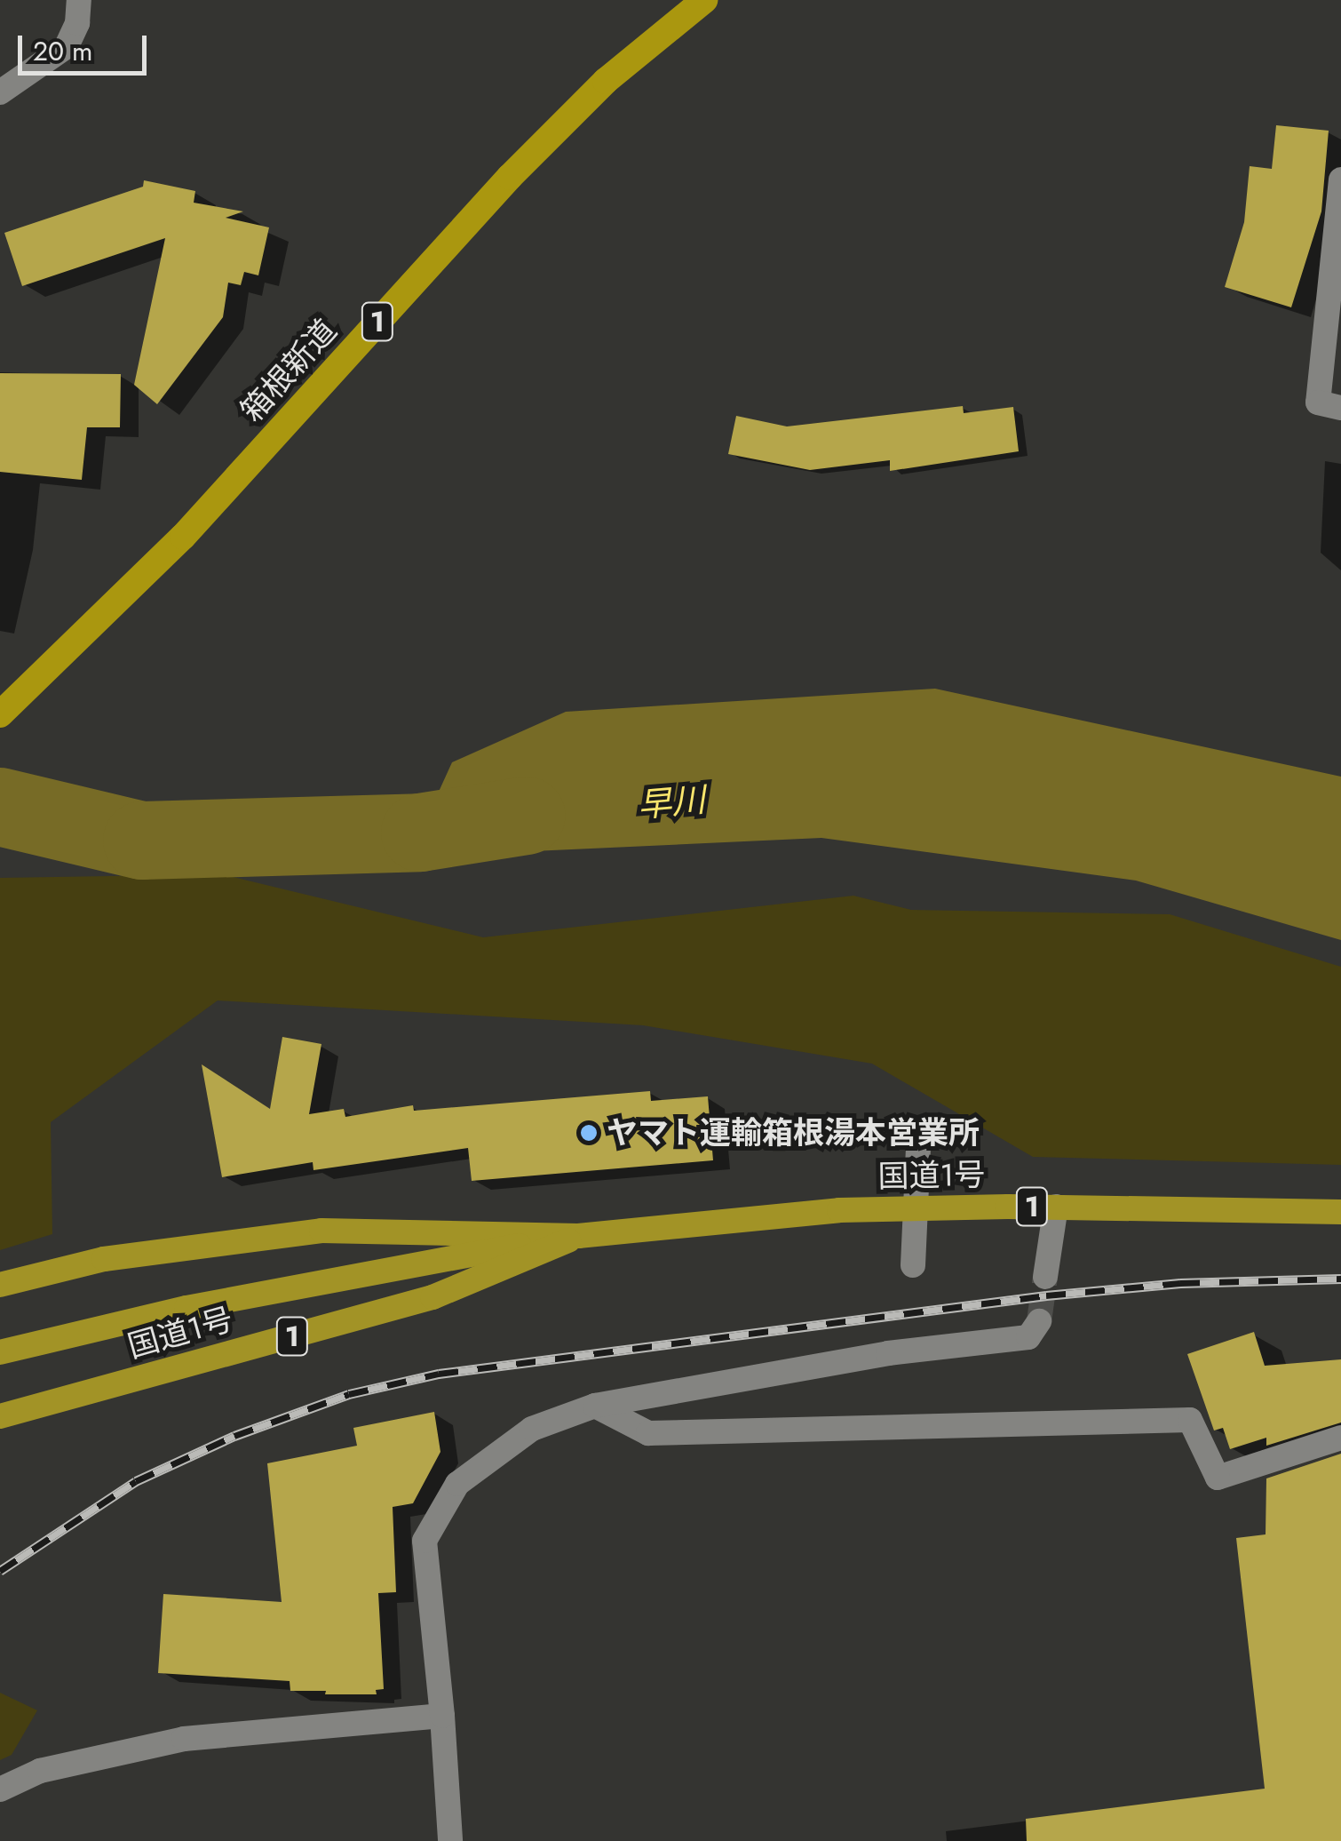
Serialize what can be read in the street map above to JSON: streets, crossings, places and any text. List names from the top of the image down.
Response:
{
  "streets": {
    "highway": ["1", "箱根新道", "国道1号"]
  },
  "crossings": [
    ["1", "国道1号"]
  ],
  "water": ["早川"],
  "places": ["ヤマト運輸箱根湯本営業所"],
  "scale_bar": "20 m"
}
